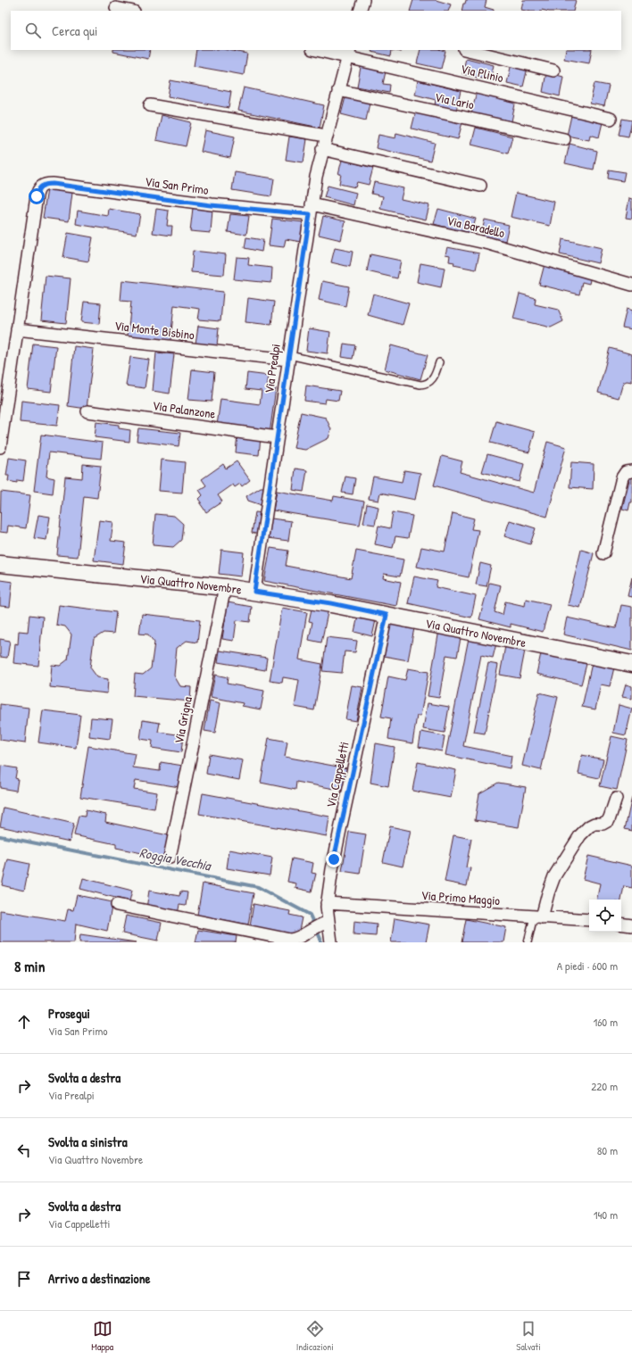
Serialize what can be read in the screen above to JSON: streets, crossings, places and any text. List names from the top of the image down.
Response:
{
  "streets": {
    "street": [
      "Via Plinio",
      "Via Lario",
      "Via San Primo",
      "Via Baradello",
      "Via Monte Bisbino",
      "Via Prealpi",
      "Via Palanzone",
      "Via Quattro Novembre",
      "Via Grigna",
      "Via Cappelletti",
      "Via Primo Maggio"
    ]
  },
  "crossings": [
    ["Via Plinio", "Via Prealpi"],
    ["Via Lario", "Via Prealpi"],
    ["Via San Primo", "Via Baradello"],
    ["Via San Primo", "Via Monte Bisbino"],
    ["Via San Primo", "Via Prealpi"],
    ["Via Baradello", "Via Prealpi"],
    ["Via Monte Bisbino", "Via Prealpi"],
    ["Via Prealpi", "Via Palanzone"],
    ["Via Prealpi", "Via Quattro Novembre"],
    ["Via Quattro Novembre", "Via Grigna"],
    ["Via Quattro Novembre", "Via Cappelletti"],
    ["Via Cappelletti", "Via Primo Maggio"]
  ],
  "water": ["Roggia Vecchia"],
  "page": {
    "search": "Cerca qui",
    "heading": ["8 min", "A piedi · 600 m"],
    "list": [
      ["Prosegui", "Via San Primo", "160 m"],
      ["Svolta a destra", "Via Prealpi", "220 m"],
      ["Svolta a sinistra", "Via Quattro Novembre", "80 m"],
      ["Svolta a destra", "Via Cappelletti", "140 m"],
      "Arrivo a destinazione"
    ],
    "nav": ["Mappa", "Indicazioni", "Salvati"]
  }
}
